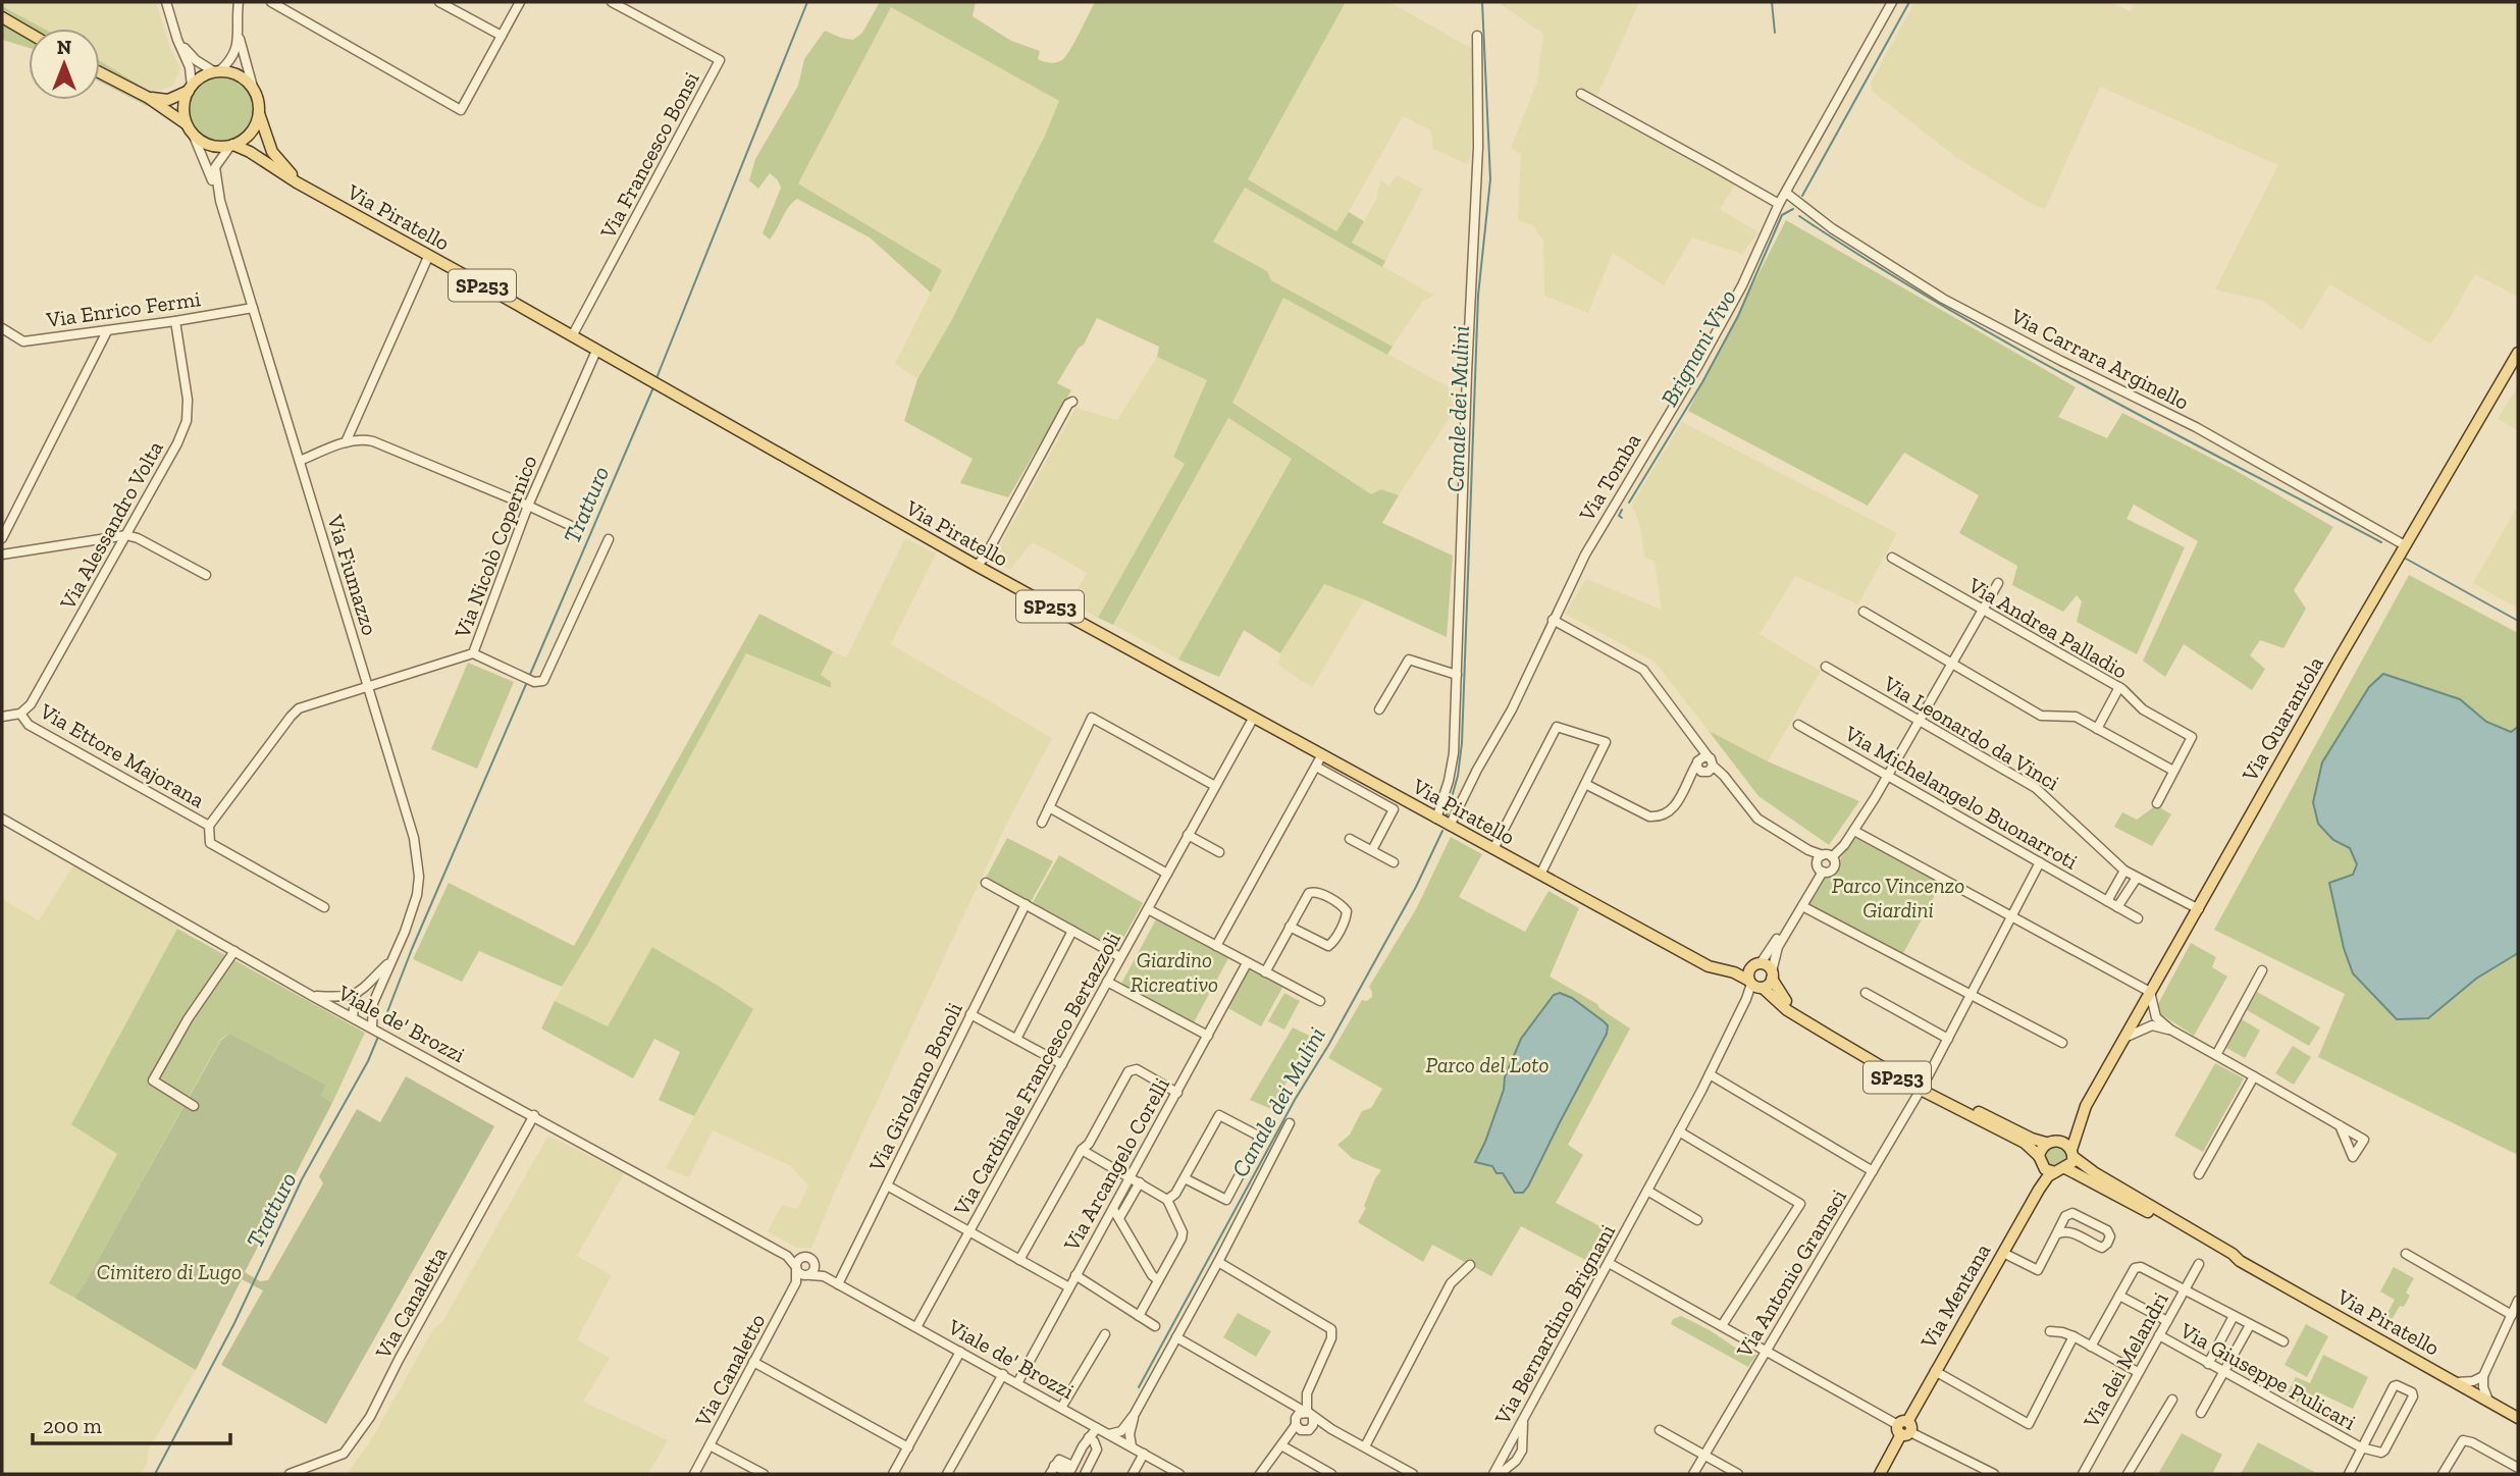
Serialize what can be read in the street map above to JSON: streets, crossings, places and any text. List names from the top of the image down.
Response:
{
  "streets": {
    "main road": [
      "Via Piratello",
      "SP253",
      "Via Quarantola",
      "Via Mentana"
    ],
    "street": [
      "Via Francesco Bonsi",
      "Via Enrico Fermi",
      "Via Carrara Arginello",
      "Via Tomba",
      "Via Alessandro Volta",
      "Via Nicolò Copernico",
      "Via Fiumazzo",
      "Via Andrea Palladio",
      "Via Leonardo da Vinci",
      "Via Ettore Majorana",
      "Via Michelangelo Buonarroti",
      "Viale de' Brozzi",
      "Via Cardinale Francesco Bertazzoli",
      "Via Girolamo Bonoli",
      "Via Arcangelo Corelli",
      "Via Antonio Gramsci",
      "Via Canaletta",
      "Via Bernardino Brignani",
      "Via dei Melandri",
      "Via Canaletto",
      "Via Giuseppe Pulicari"
    ]
  },
  "crossings": [
    ["Via Francesco Bonsi", "Via Piratello"],
    ["Via Piratello", "SP253"],
    ["Via Piratello", "Via Tomba"],
    ["Via Piratello", "Via Nicolò Copernico"],
    ["Via Piratello", "Via Fiumazzo"],
    ["Via Piratello", "Via Quarantola"],
    ["Via Piratello", "Via Cardinale Francesco Bertazzoli"],
    ["Via Piratello", "Via Antonio Gramsci"],
    ["Via Piratello", "Via Mentana"],
    ["Via Piratello", "Via Bernardino Brignani"],
    ["SP253", "Via Fiumazzo"],
    ["Via Enrico Fermi", "Via Alessandro Volta"],
    ["Via Enrico Fermi", "Via Fiumazzo"],
    ["Via Carrara Arginello", "Via Tomba"],
    ["Via Carrara Arginello", "Via Quarantola"],
    ["Via Alessandro Volta", "Via Ettore Majorana"],
    ["Via Nicolò Copernico", "Via Fiumazzo"],
    ["Via Nicolò Copernico", "Via Ettore Majorana"],
    ["Via Fiumazzo", "Via Ettore Majorana"],
    ["Via Fiumazzo", "Viale de' Brozzi"],
    ["Via Quarantola", "Via Leonardo da Vinci"],
    ["Via Quarantola", "Via Mentana"],
    ["Via Michelangelo Buonarroti", "Via Antonio Gramsci"],
    ["Viale de' Brozzi", "Via Cardinale Francesco Bertazzoli"],
    ["Viale de' Brozzi", "Via Girolamo Bonoli"],
    ["Viale de' Brozzi", "Via Arcangelo Corelli"],
    ["Viale de' Brozzi", "Via Canaletta"],
    ["Viale de' Brozzi", "Via Canaletto"],
    ["Via dei Melandri", "Via Giuseppe Pulicari"]
  ],
  "water": ["Brignani Vivo", "Canale dei Mulini", "Tratturo"],
  "parks": [
    "Parco Vincenzo Giardini",
    "Giardino Ricreativo",
    "Parco del Loto",
    "Cimitero di Lugo"
  ],
  "scale_bar": "200 m",
  "north": "top"
}
